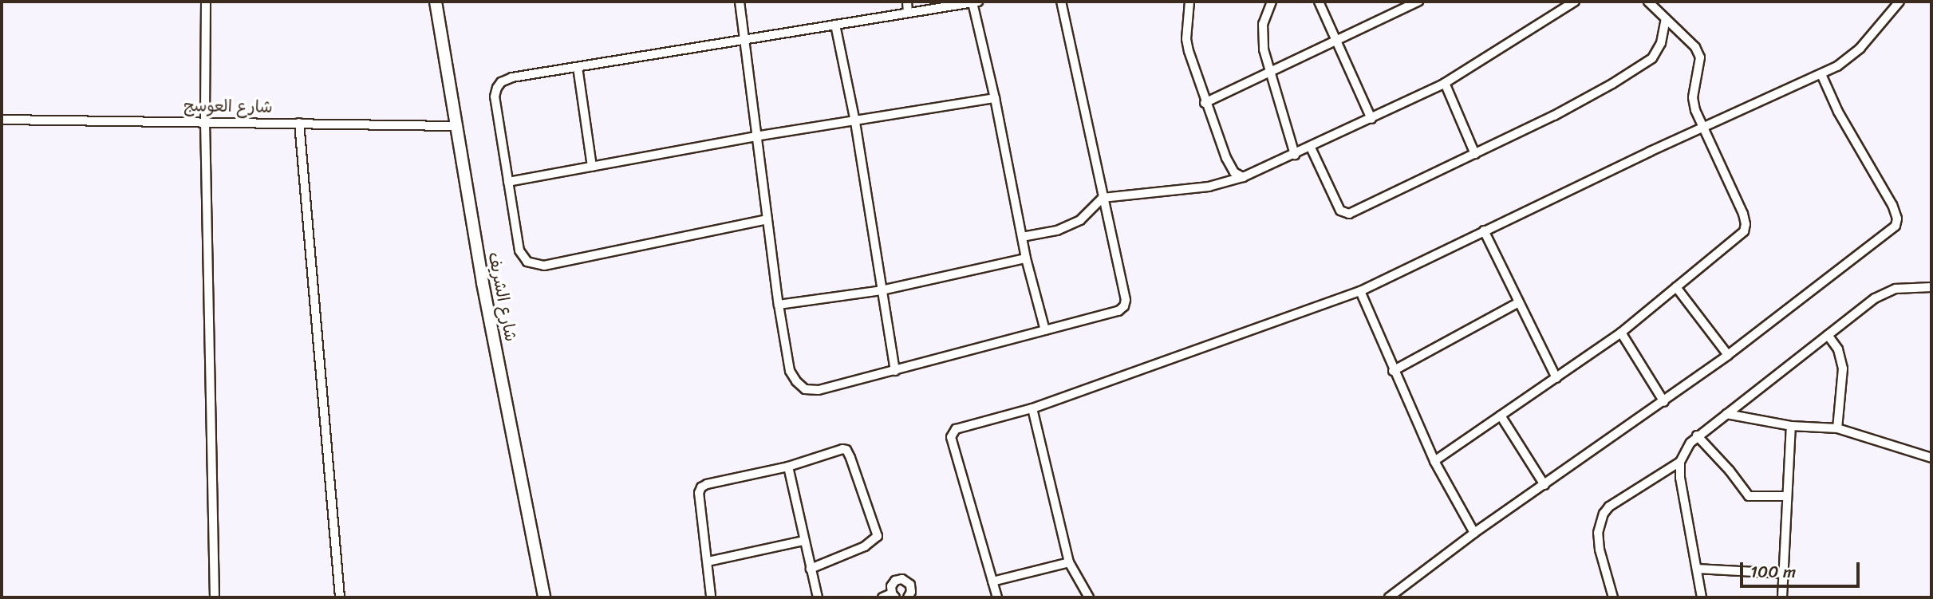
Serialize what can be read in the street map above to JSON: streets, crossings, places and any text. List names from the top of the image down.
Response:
{
  "streets": {
    "main road": ["شارع الشريف"],
    "street": ["شارع العوسج"]
  },
  "crossings": [
    ["شارع العوسج", "شارع الشريف"]
  ],
  "scale_bar": "100 m"
}
